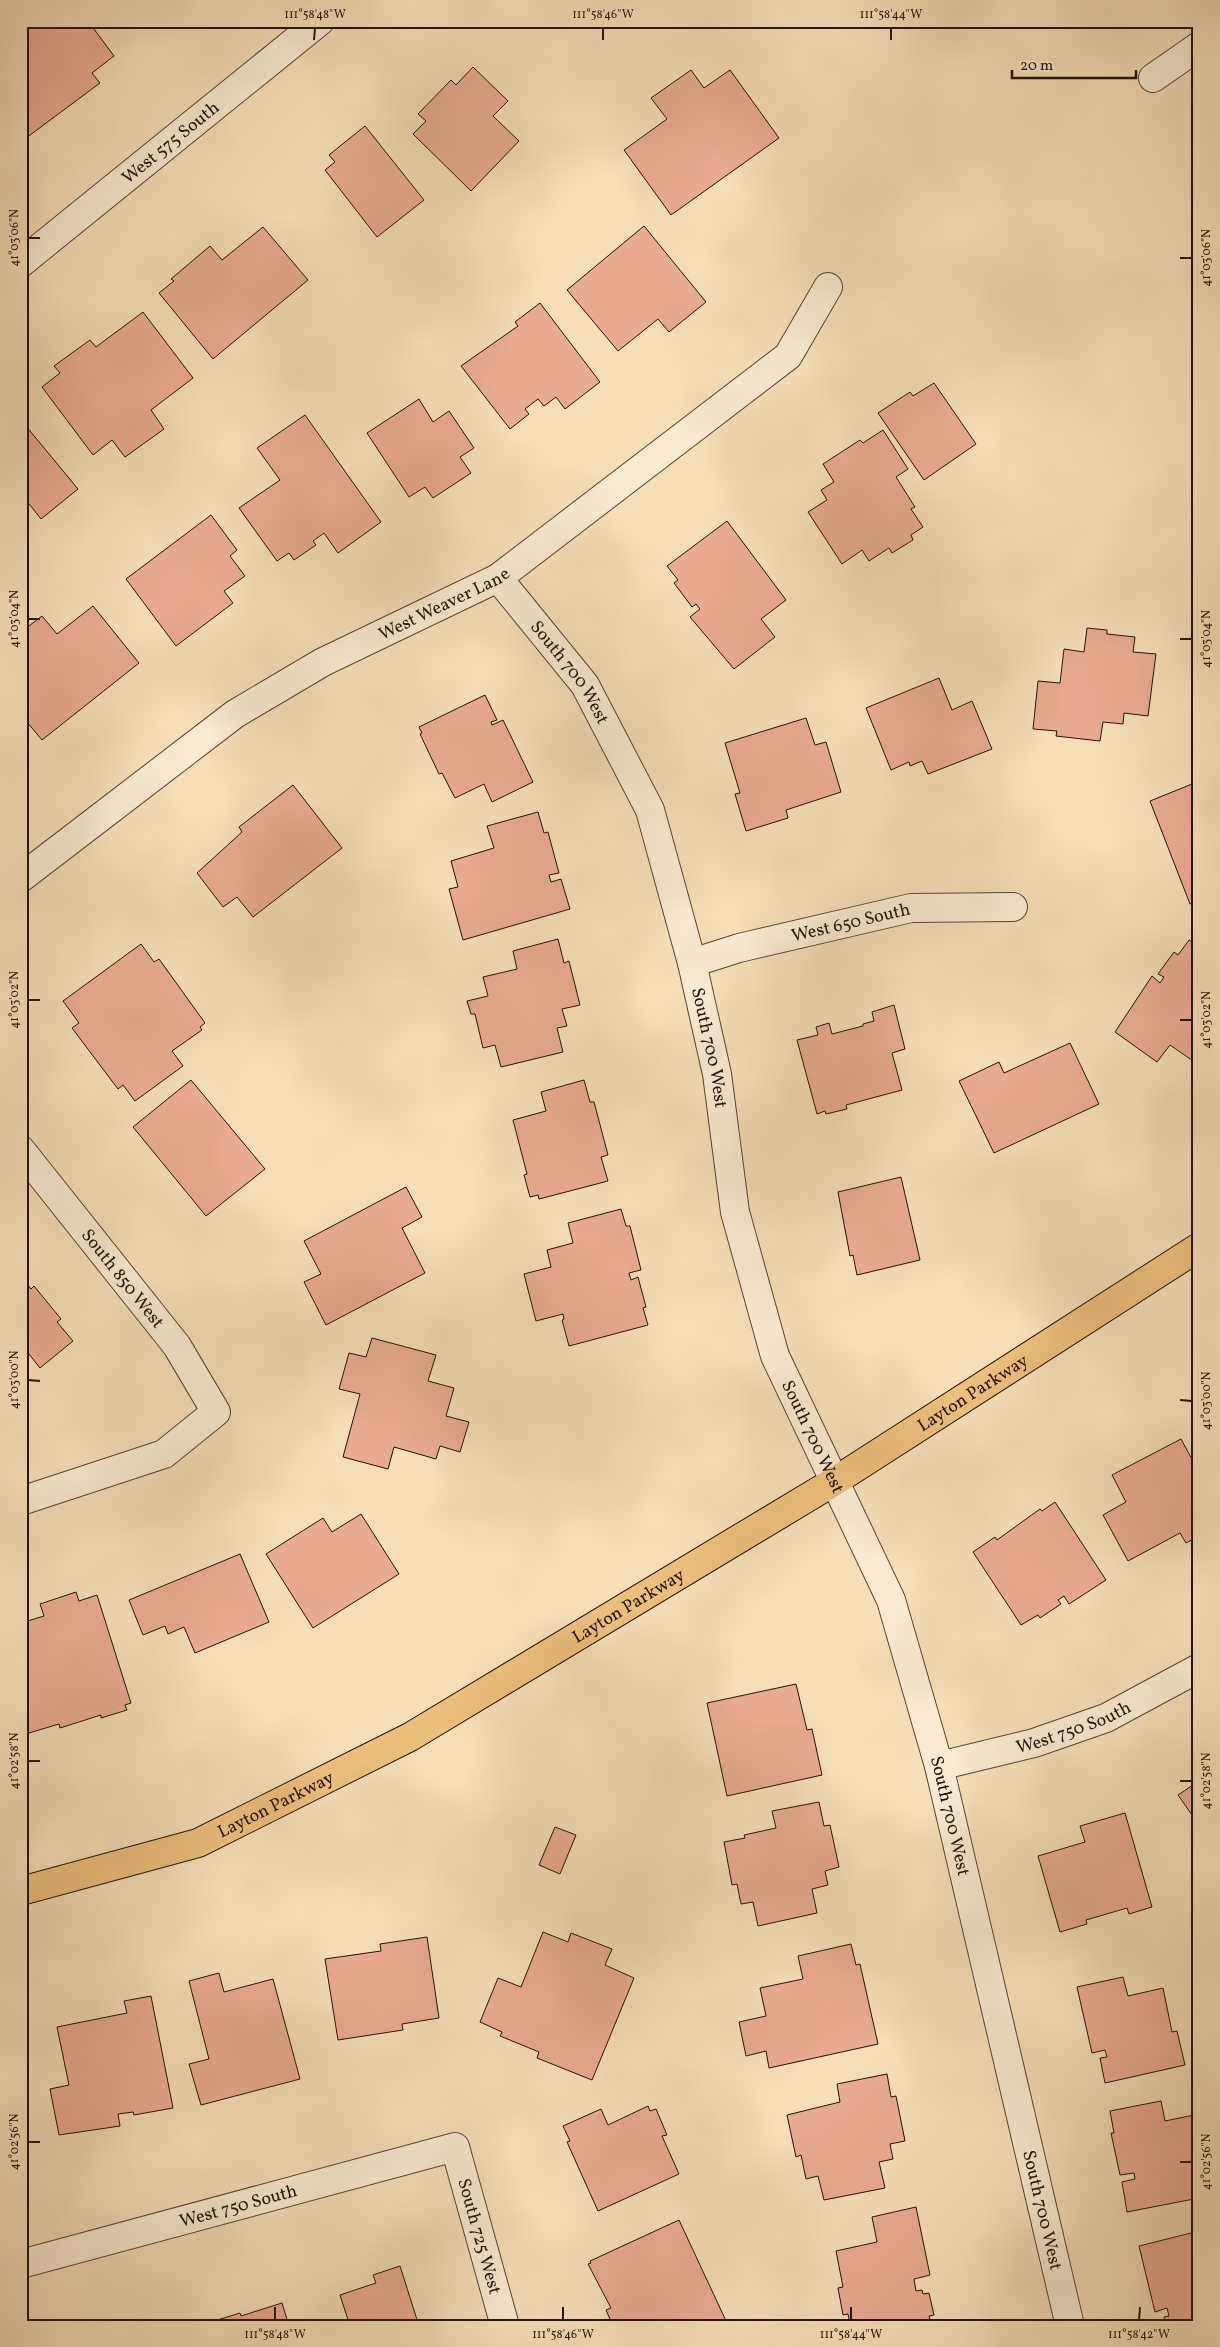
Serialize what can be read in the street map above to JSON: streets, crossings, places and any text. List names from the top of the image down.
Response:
{
  "streets": {
    "main road": ["Layton Parkway"],
    "street": [
      "West 575 South",
      "West Weaver Lane",
      "South 700 West",
      "West 650 South",
      "South 850 West",
      "West 750 South",
      "South 725 West"
    ]
  },
  "crossings": [
    ["West Weaver Lane", "South 700 West"],
    ["South 700 West", "West 650 South"],
    ["South 700 West", "Layton Parkway"],
    ["South 700 West", "West 750 South"],
    ["West 750 South", "South 725 West"]
  ],
  "scale_bar": "20 m",
  "coordinates": [
    "111°58'48\"W",
    "111°58'46\"W",
    "111°58'44\"W",
    "41°03'06\"N",
    "41°03'04\"N",
    "41°03'02\"N",
    "41°03'00\"N",
    "41°02'58\"N",
    "41°02'56\"N",
    "111°58'42\"W"
  ]
}
